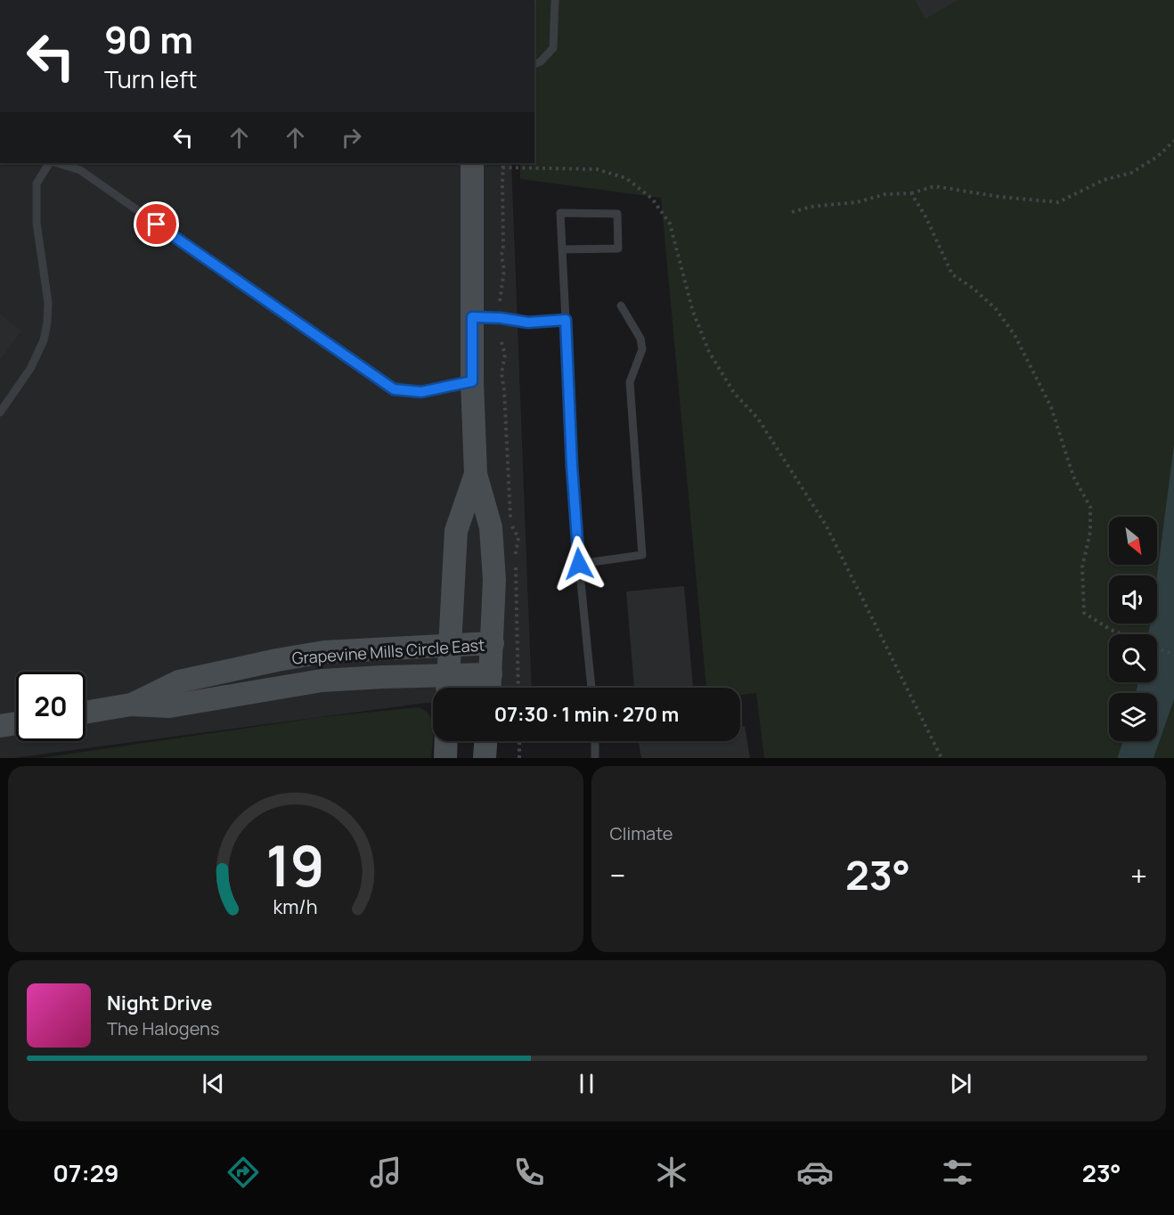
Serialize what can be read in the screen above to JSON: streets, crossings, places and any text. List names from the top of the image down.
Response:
{
  "streets": {
    "street": ["Grapevine Mills Circle East"]
  },
  "north": "bottom right",
  "page": {
    "turn": ["90 m", "Turn left"],
    "limit": "20",
    "trip": "07:30 · 1 min · 270 m",
    "tile": "Climate",
    "heat": ["−", "23°", "+"],
    "song": ["Night Drive", "The Halogens"],
    "tabs": ["07:29", "23°"],
    "gauge": ["19", "km/h"]
  }
}
